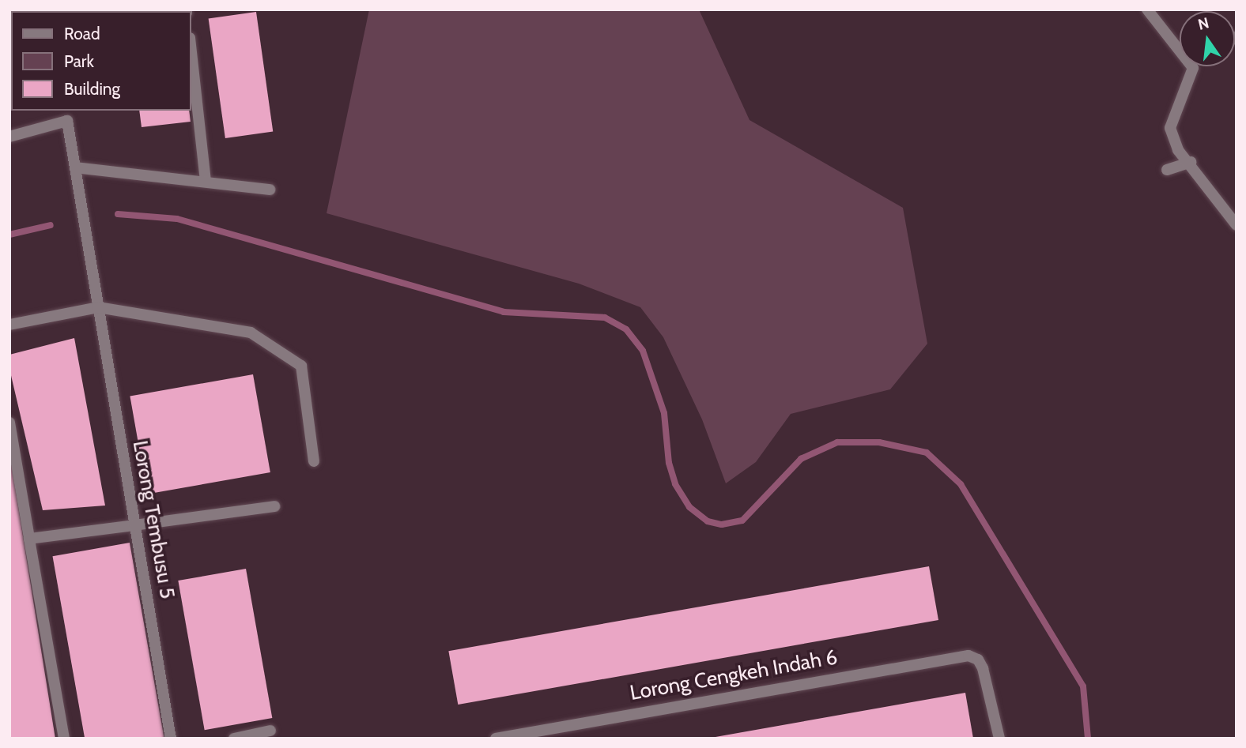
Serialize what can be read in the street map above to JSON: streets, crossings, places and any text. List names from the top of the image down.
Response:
{
  "streets": {
    "street": ["Lorong Tembusu 5", "Lorong Cengkeh Indah 6"]
  },
  "legend": ["Road", "Park", "Building"],
  "north": "top"
}
